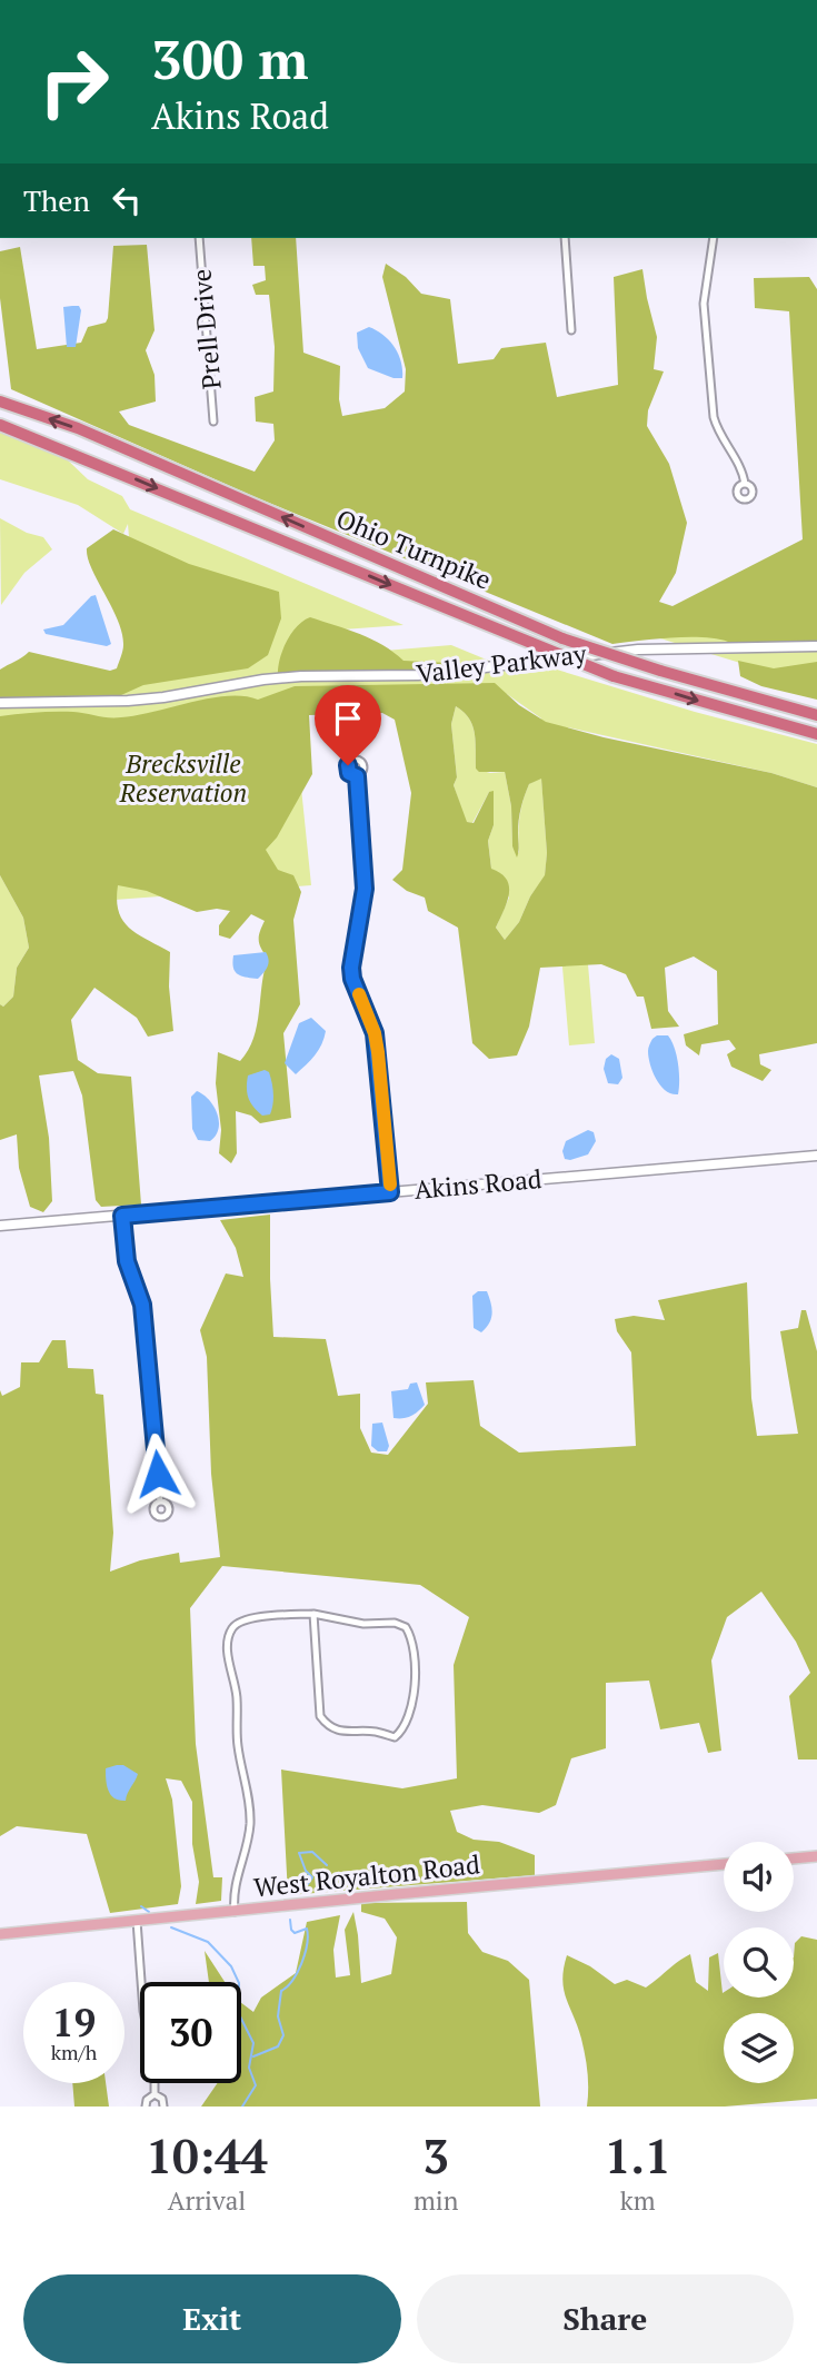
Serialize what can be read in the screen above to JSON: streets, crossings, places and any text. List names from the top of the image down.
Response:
{
  "streets": {
    "highway": ["Ohio Turnpike"],
    "main road": ["West Royalton Road"],
    "street": ["Prell Drive", "Valley Parkway", "Akins Road"]
  },
  "parks": ["Brecksville Reservation"],
  "page": {
    "turn": ["300 m", "Akins Road"],
    "then": "Then",
    "speed": "19 km/h",
    "limit": "30",
    "eta": [
      "10:44",
      "Arrival",
      "3",
      "min",
      "1.1",
      "km"
    ],
    "buttons": ["Exit", "Share"]
  }
}
